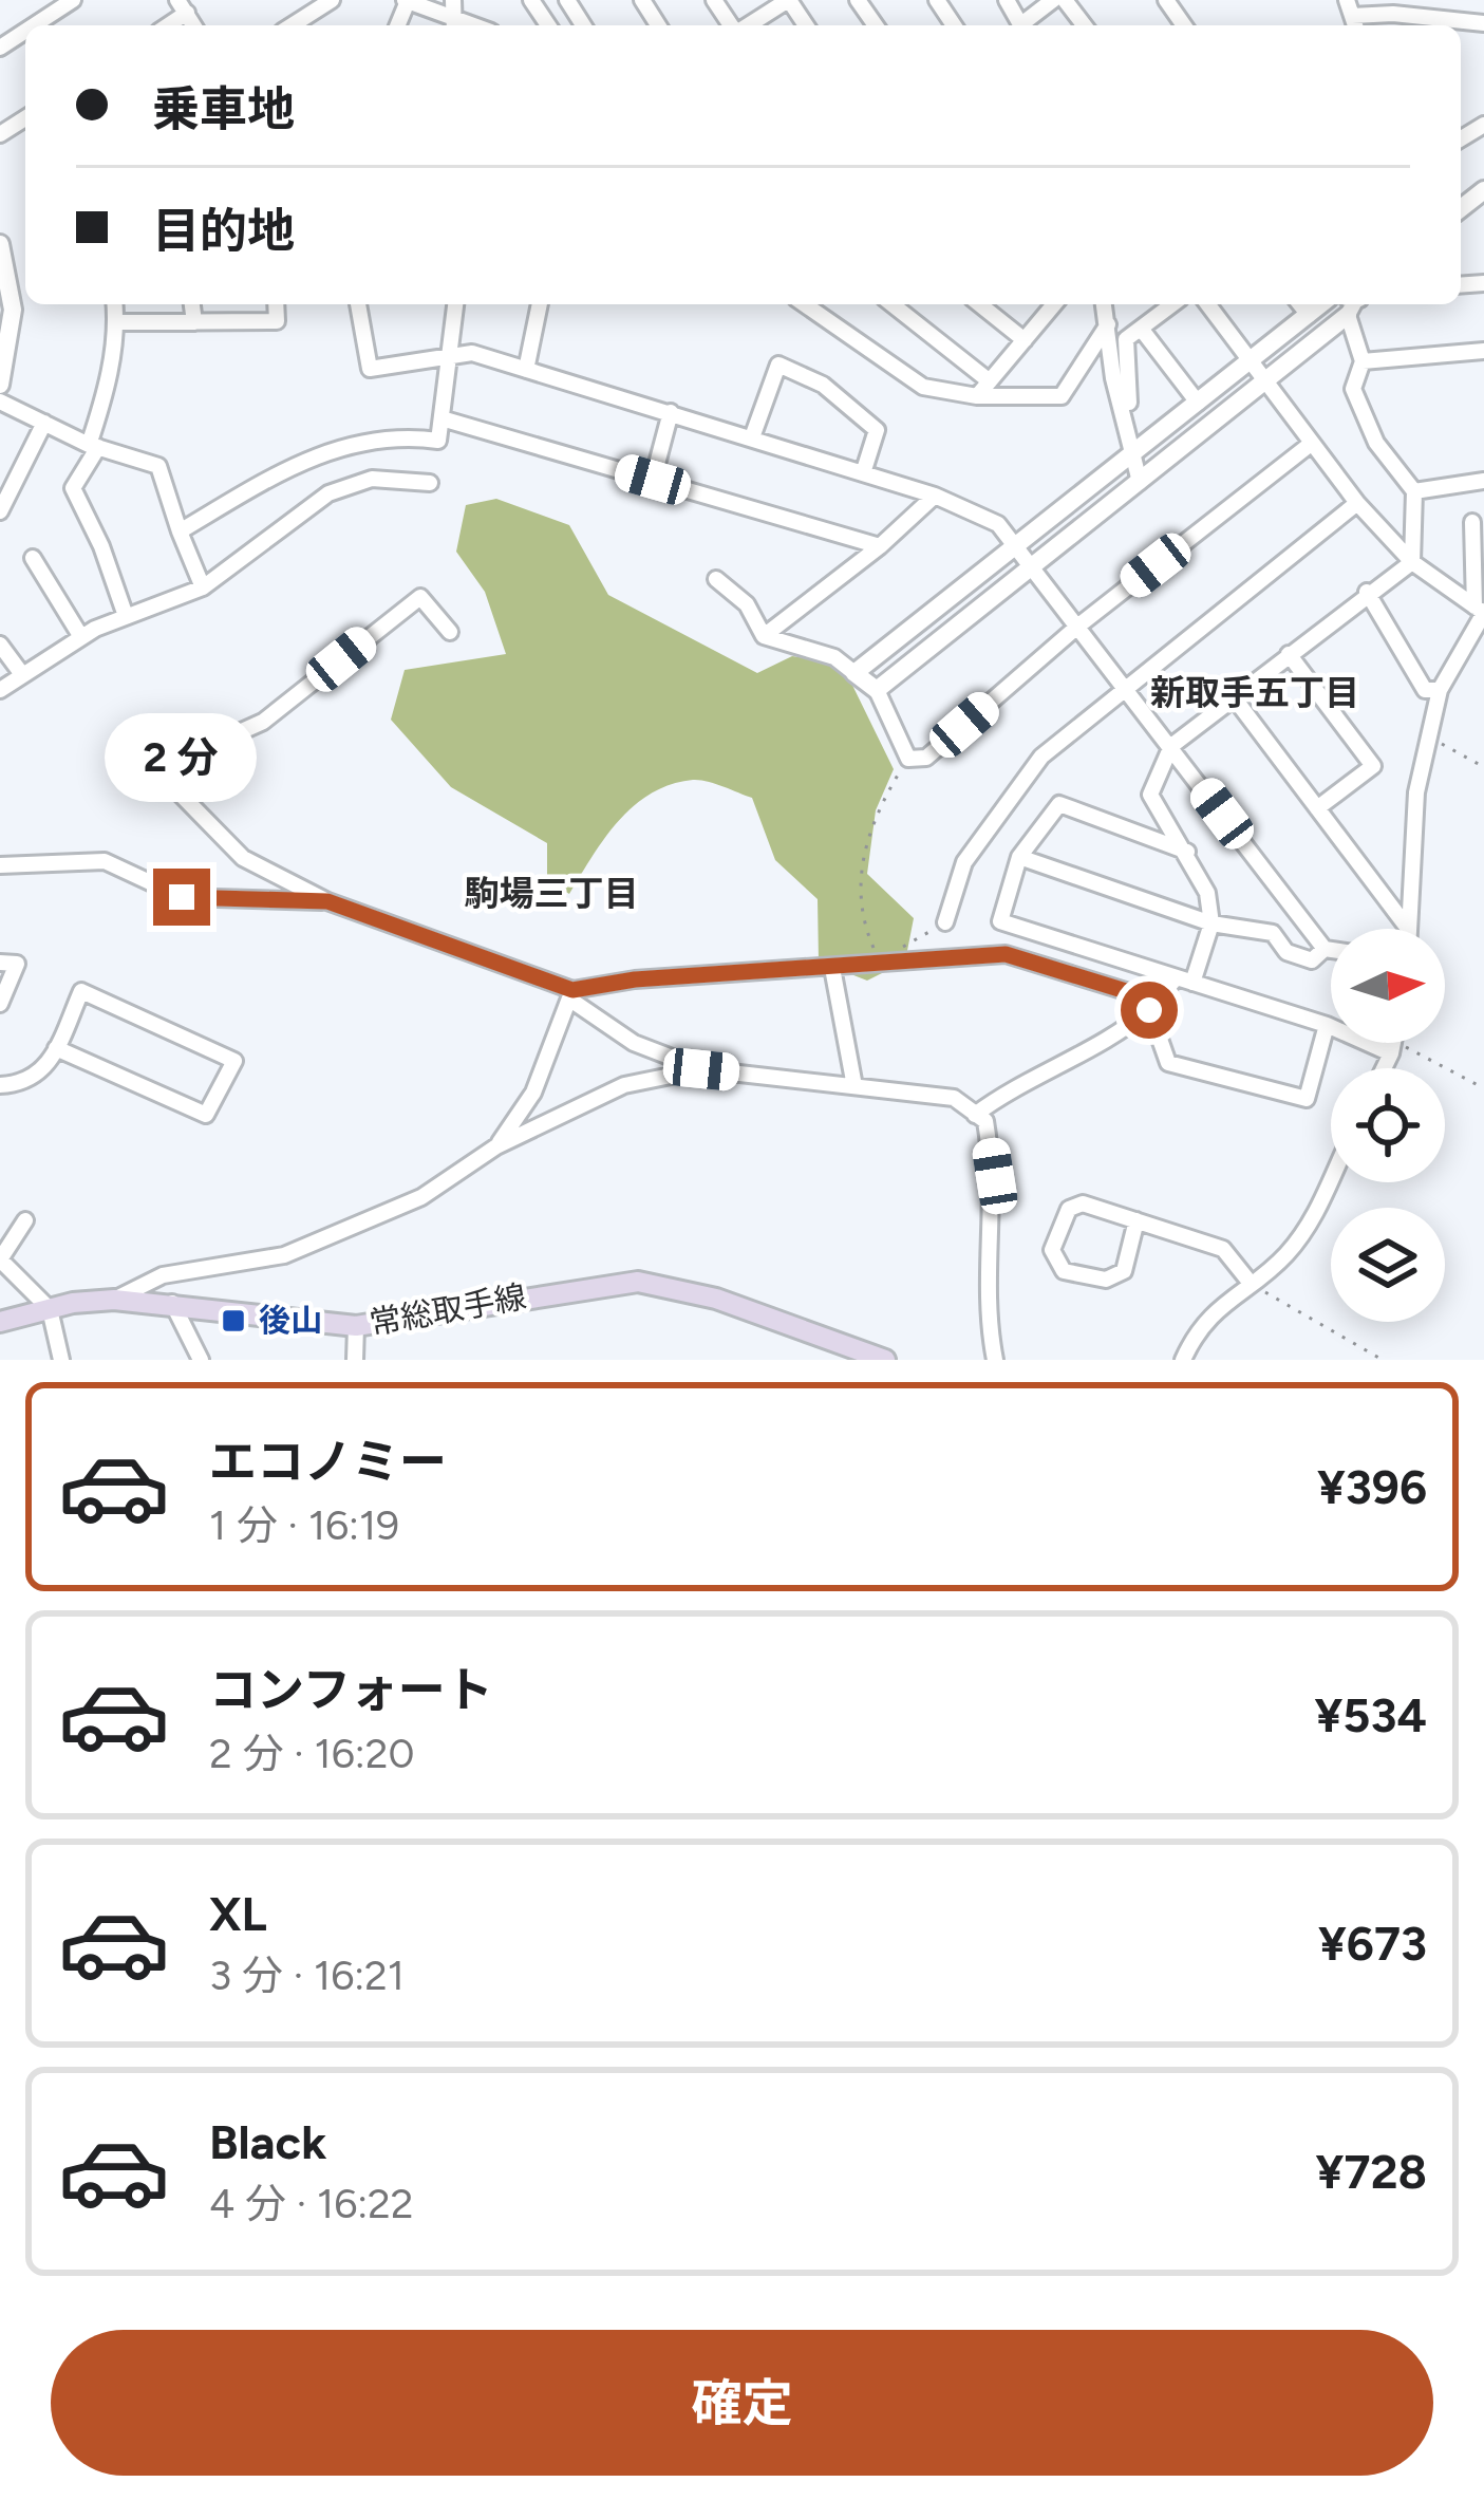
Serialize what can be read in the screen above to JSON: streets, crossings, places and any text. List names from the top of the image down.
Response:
{
  "streets": {
    "main road": ["常総取手線"]
  },
  "districts": ["新取手五丁目", "駒場三丁目"],
  "places": {
    "transit": ["後山"]
  },
  "north": "right",
  "page": {
    "banner": ["乗車地", "目的地"],
    "bubble": "2 分",
    "list": [
      {
        "name": "エコノミー",
        "note": "1 分 · 16:19",
        "value": "¥396"
      },
      {
        "name": "コンフォート",
        "note": "2 分 · 16:20",
        "value": "¥534"
      },
      {
        "name": "XL",
        "note": "3 分 · 16:21",
        "value": "¥673"
      },
      {
        "name": "Black",
        "note": "4 分 · 16:22",
        "value": "¥728"
      }
    ],
    "buttons": "確定"
  }
}
